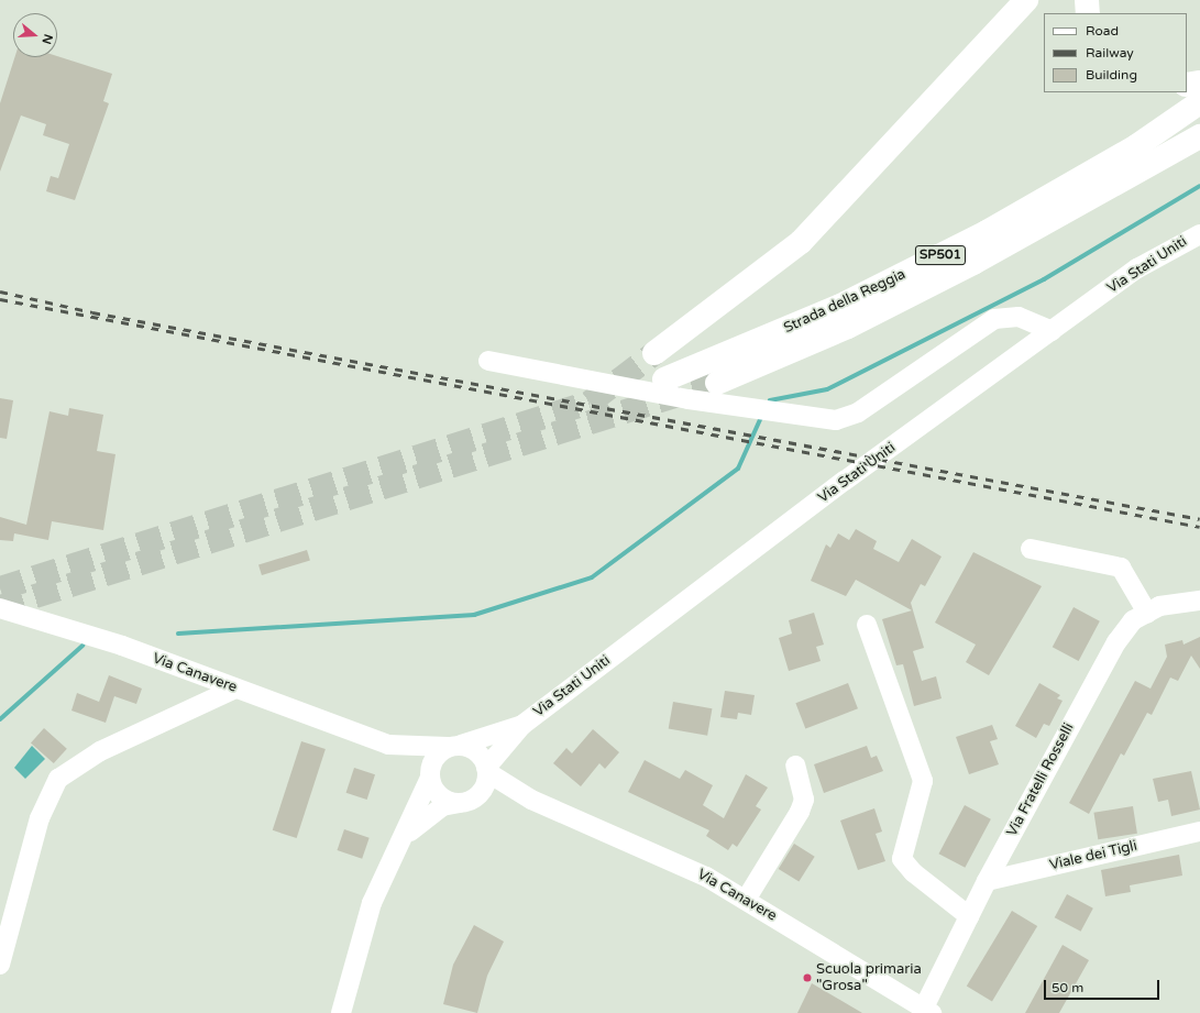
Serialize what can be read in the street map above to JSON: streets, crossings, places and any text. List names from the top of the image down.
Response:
{
  "streets": {
    "highway": ["SP501", "Strada della Reggia"],
    "street": [
      "Via Stati Uniti",
      "Via Canavere",
      "Via Fratelli Rosselli",
      "Viale dei Tigli"
    ]
  },
  "crossings": [
    ["Via Stati Uniti", "Via Canavere"],
    ["Via Canavere", "Via Fratelli Rosselli"],
    ["Via Fratelli Rosselli", "Viale dei Tigli"]
  ],
  "places": ["Scuola primaria \"Grosa\""],
  "legend": ["Road", "Railway", "Building"],
  "scale_bar": "50 m",
  "north": "right"
}
